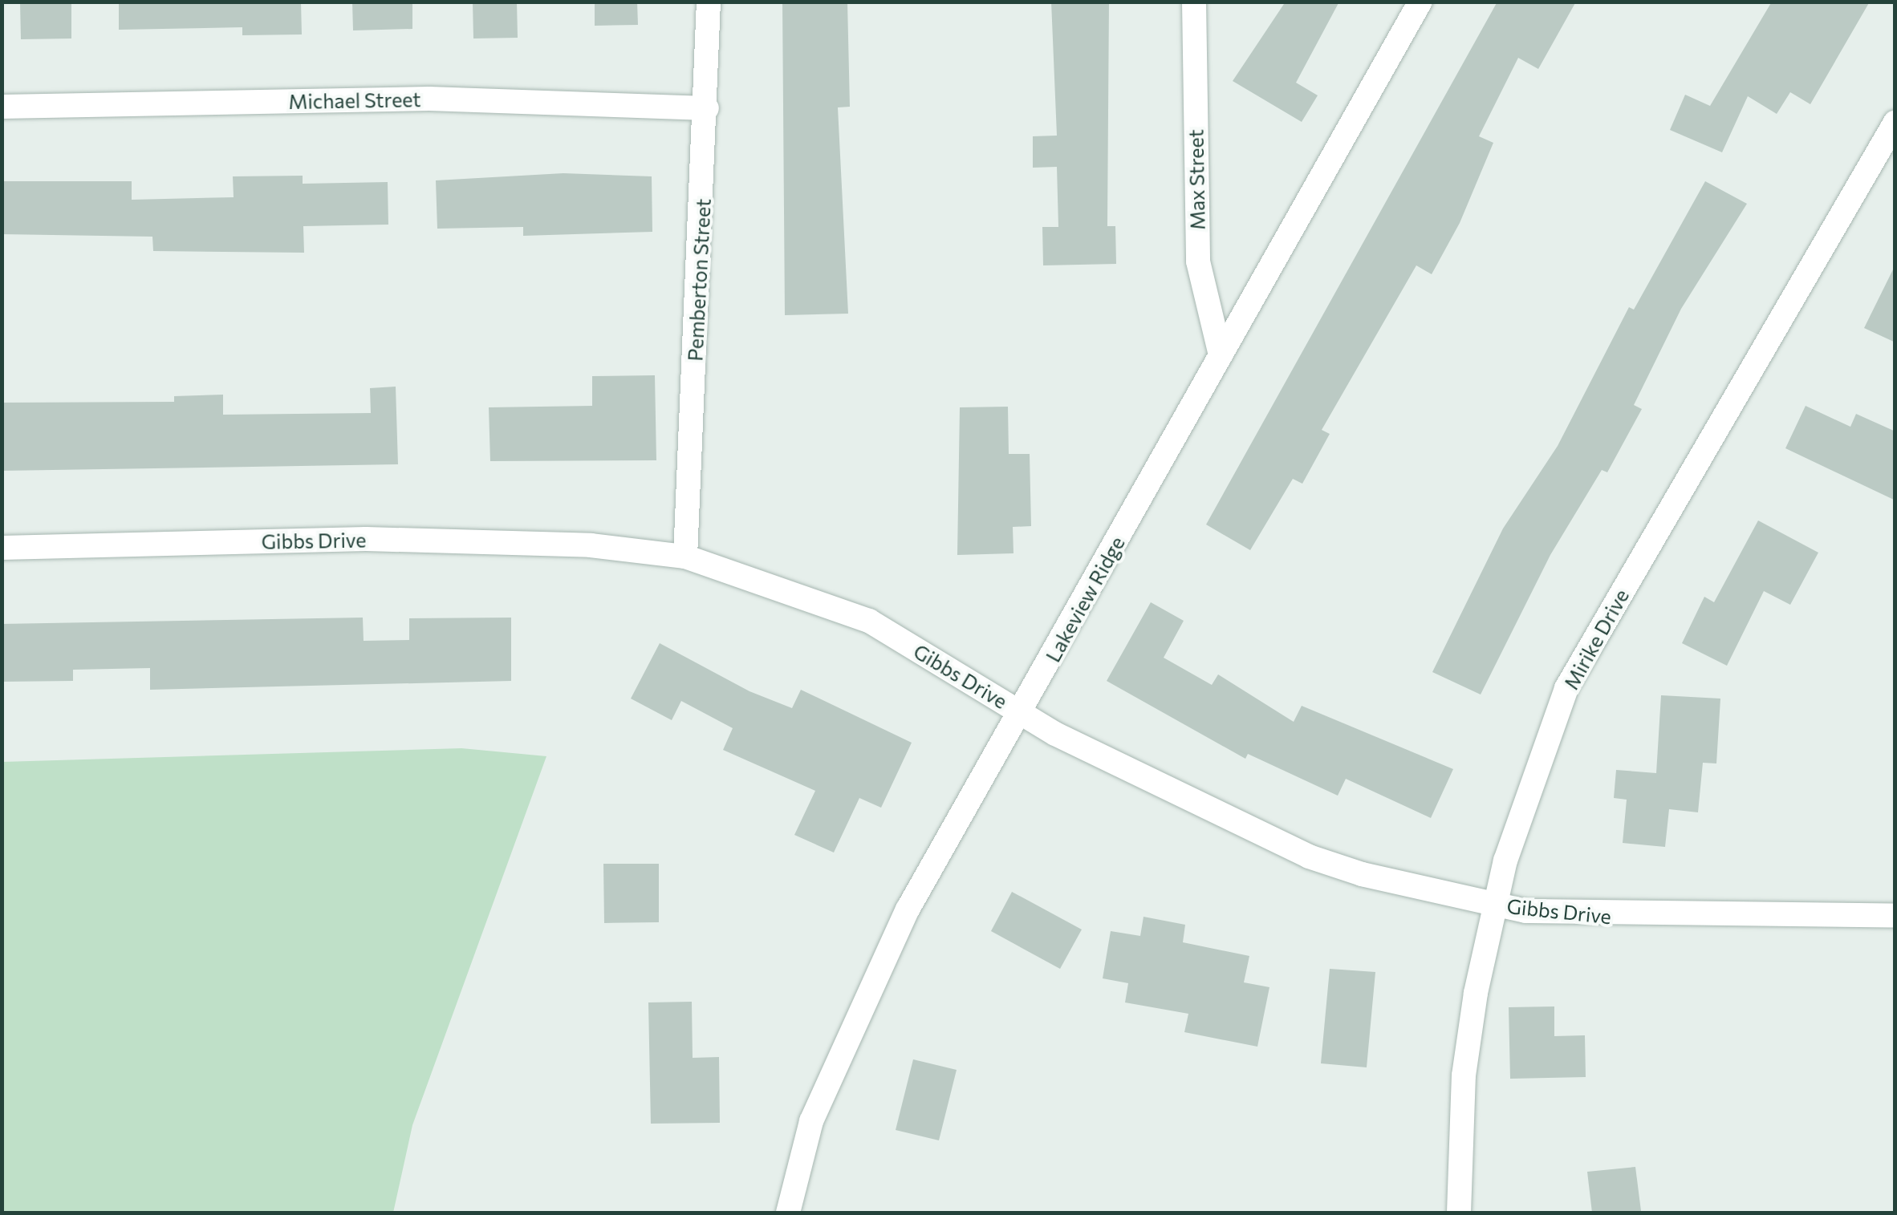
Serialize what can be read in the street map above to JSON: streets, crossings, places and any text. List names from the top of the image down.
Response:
{
  "streets": {
    "street": [
      "Michael Street",
      "Max Street",
      "Pemberton Street",
      "Gibbs Drive",
      "Lakeview Ridge",
      "Mirike Drive"
    ]
  },
  "crossings": [
    ["Michael Street", "Pemberton Street"],
    ["Max Street", "Lakeview Ridge"],
    ["Pemberton Street", "Gibbs Drive"],
    ["Gibbs Drive", "Lakeview Ridge"],
    ["Gibbs Drive", "Mirike Drive"]
  ]
}
